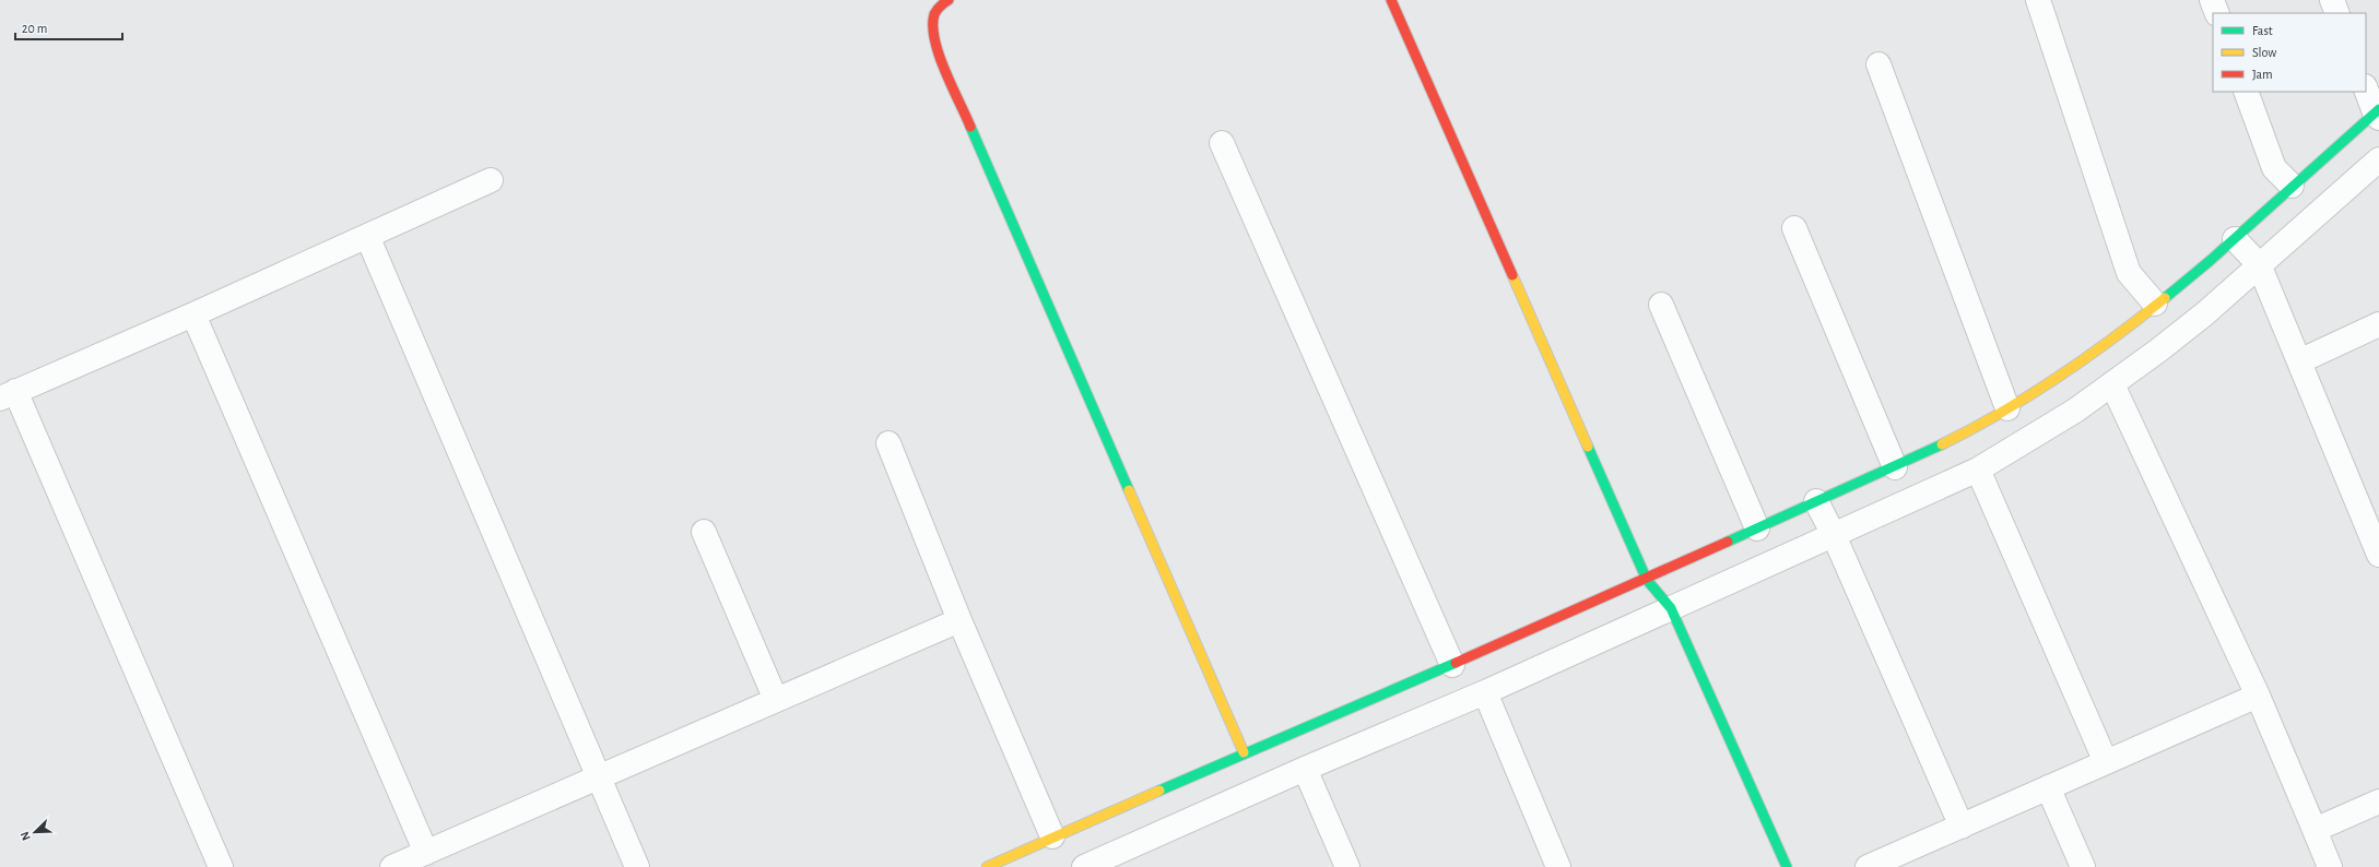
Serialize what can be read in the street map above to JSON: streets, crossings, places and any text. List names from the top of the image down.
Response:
{
  "legend": ["Fast", "Slow", "Jam"],
  "scale_bar": "20 m",
  "north": "bottom left"
}
